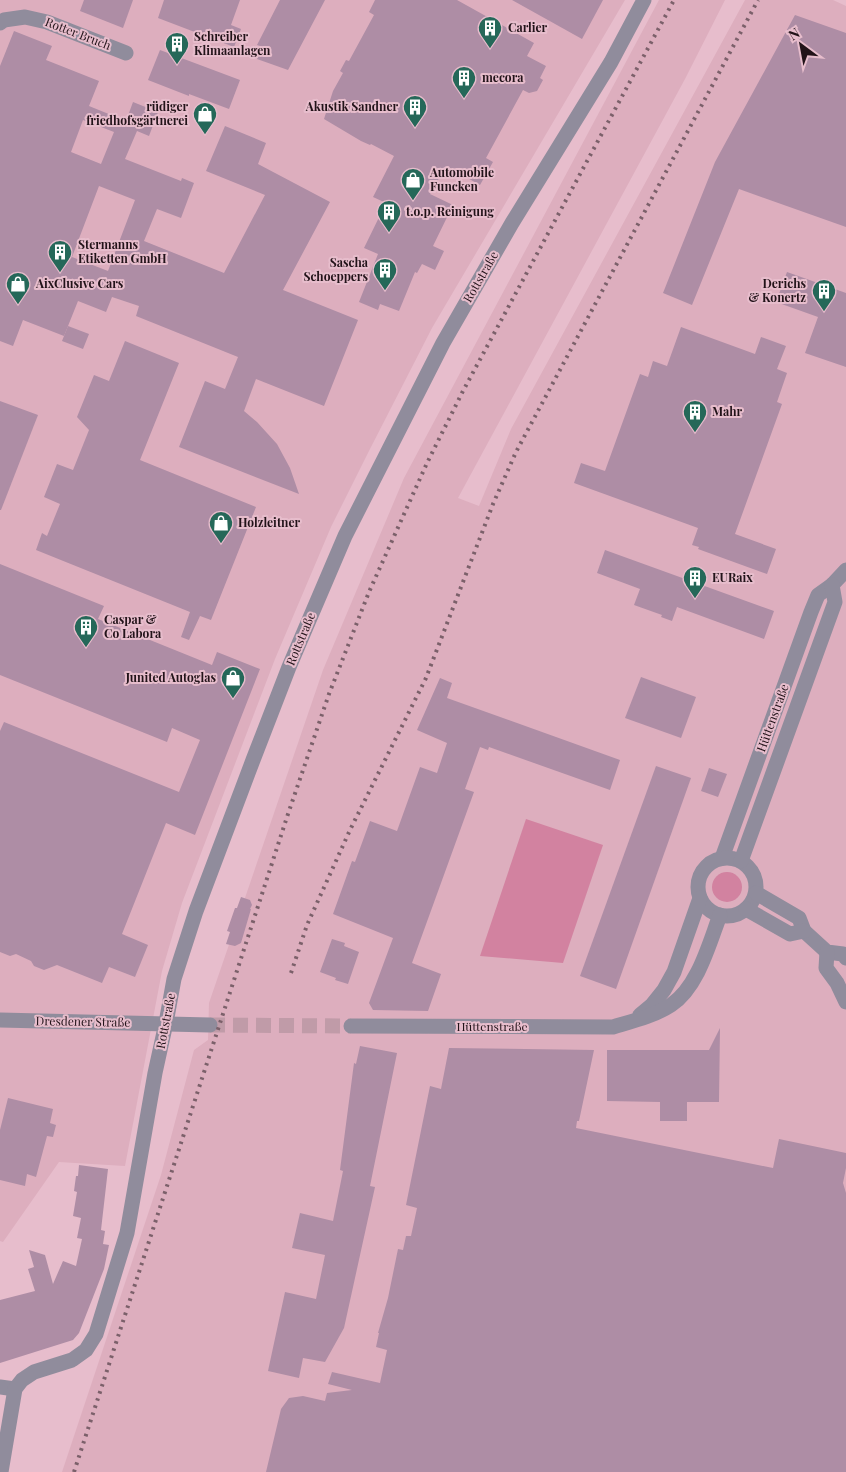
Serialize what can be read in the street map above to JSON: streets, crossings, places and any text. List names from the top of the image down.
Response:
{
  "streets": {
    "street": [
      "Rotter Bruch",
      "Rottstraße",
      "Hüttenstraße",
      "Dresdener Straße"
    ]
  },
  "crossings": [
    ["Rottstraße", "Dresdener Straße"]
  ],
  "places": {
    "building": [
      "Carlier",
      "Schreiber Klimaanlagen",
      "mecora",
      "Akustik Sandner",
      "t.o.p. Reinigung",
      "Stermanns Etiketten GmbH",
      "Sascha Schoeppers",
      "Derichs & Konertz",
      "Mahr",
      "EURaix",
      "Caspar & Co Labora"
    ],
    "shop": [
      "rüdiger friedhofsgärtnerei",
      "Automobile Funcken",
      "AixClusive Cars",
      "Holzleitner",
      "Junited Autoglas"
    ]
  },
  "north": "top left"
}
